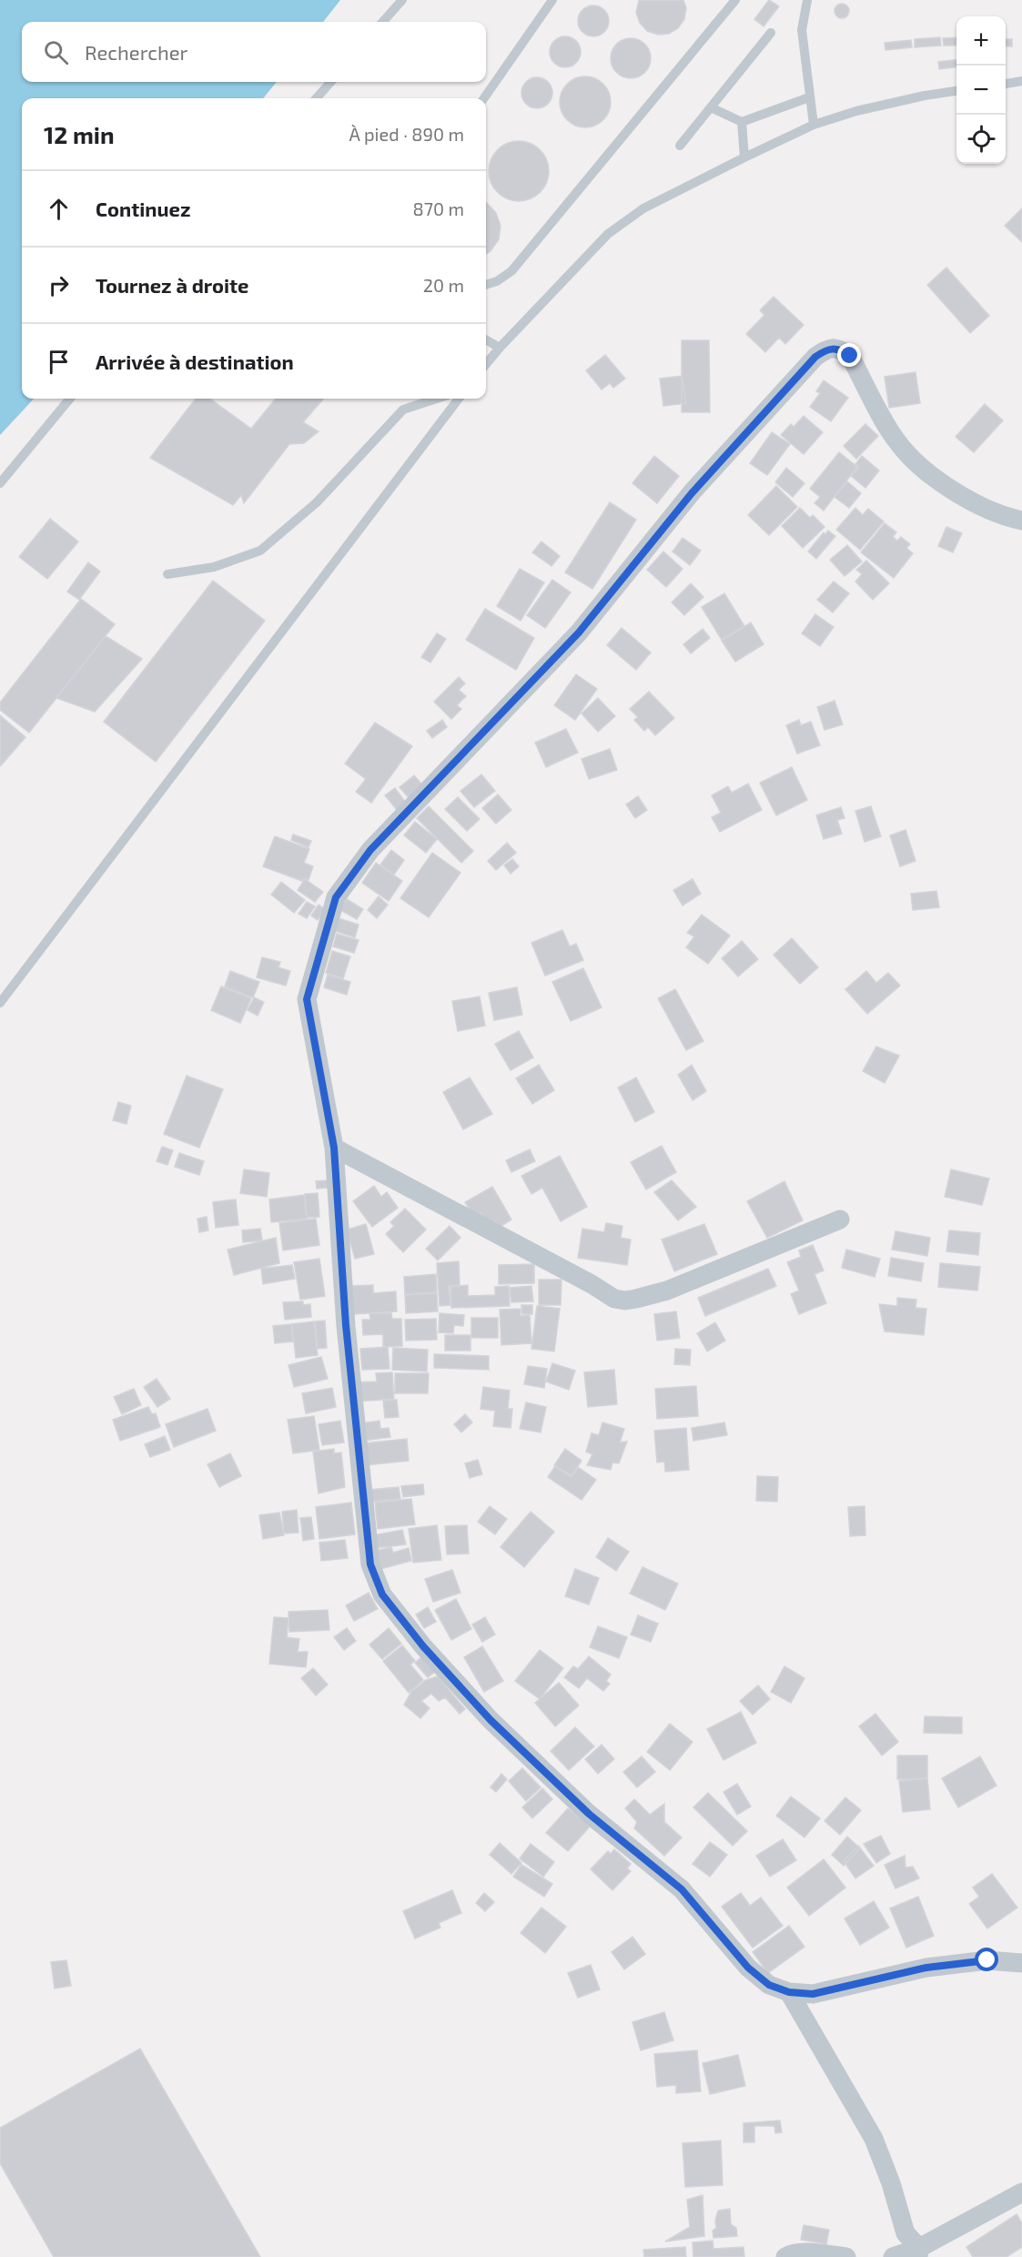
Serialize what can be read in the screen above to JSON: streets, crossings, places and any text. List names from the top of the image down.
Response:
{
  "page": {
    "map_buttons": ["+", "−"],
    "search": "Rechercher",
    "heading": ["12 min", "À pied · 890 m"],
    "list": [
      ["Continuez", "870 m"],
      ["Tournez à droite", "20 m"],
      "Arrivée à destination"
    ]
  }
}
